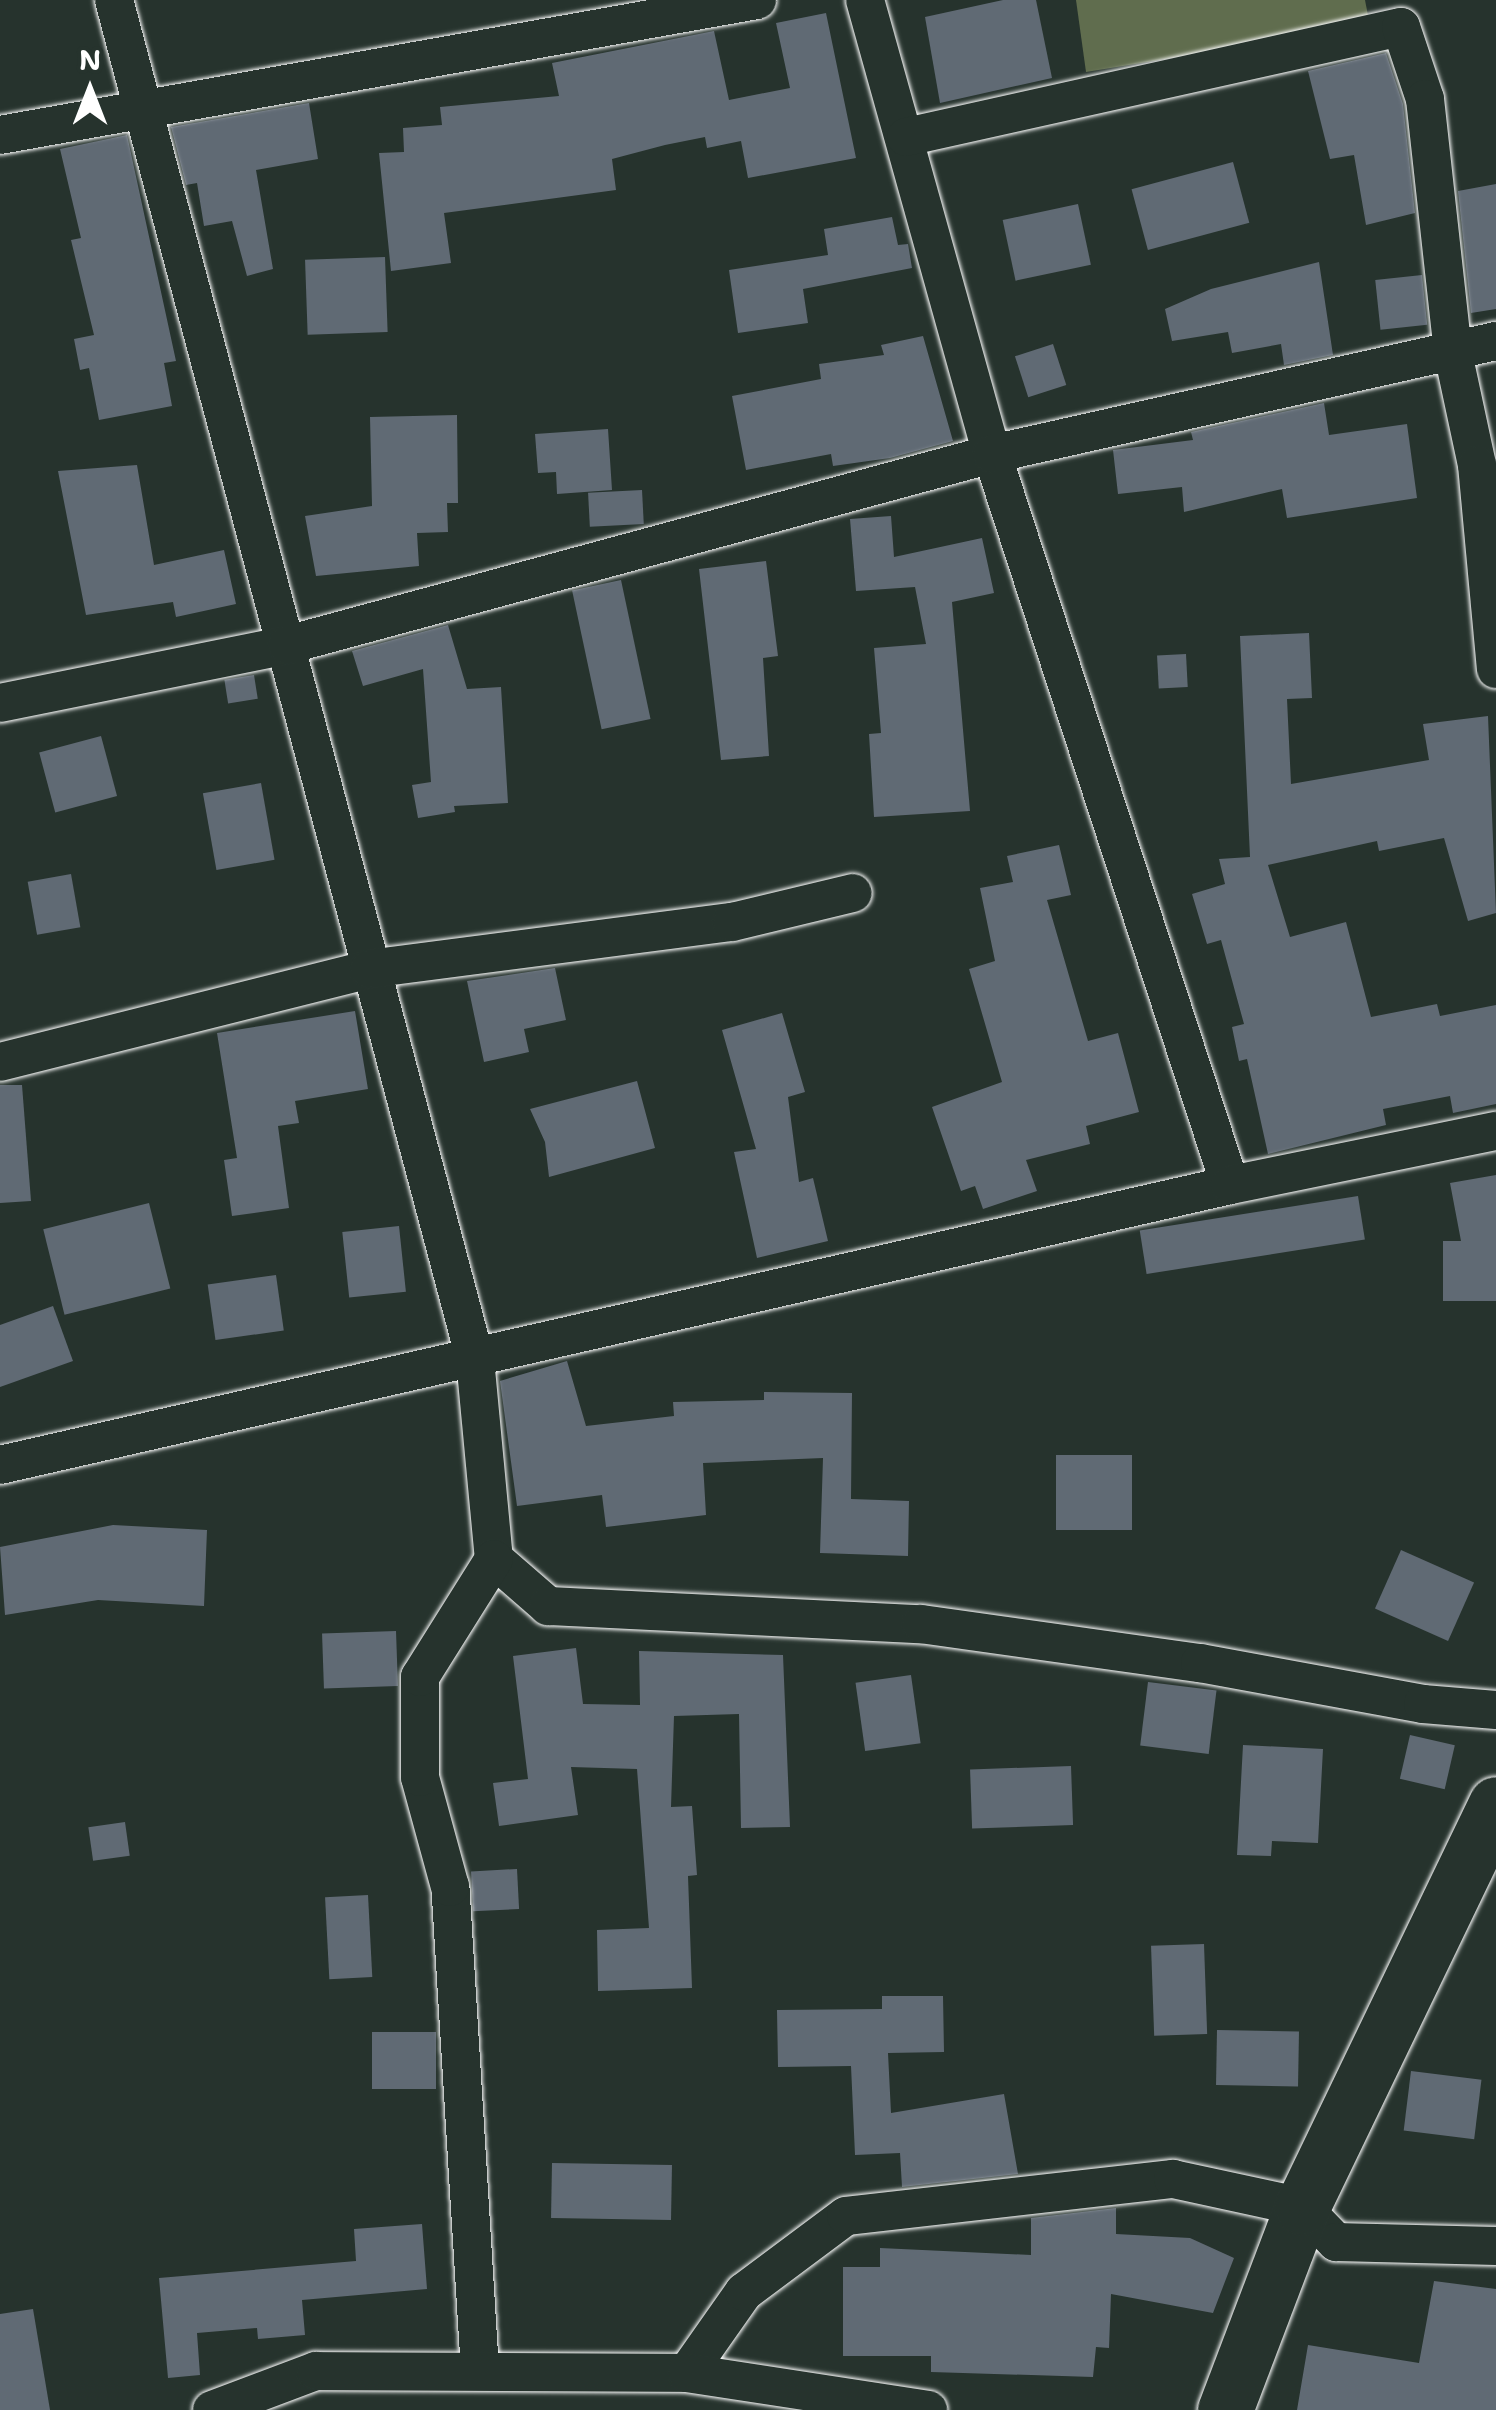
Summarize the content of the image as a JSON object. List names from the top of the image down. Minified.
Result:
{"north":"top"}
